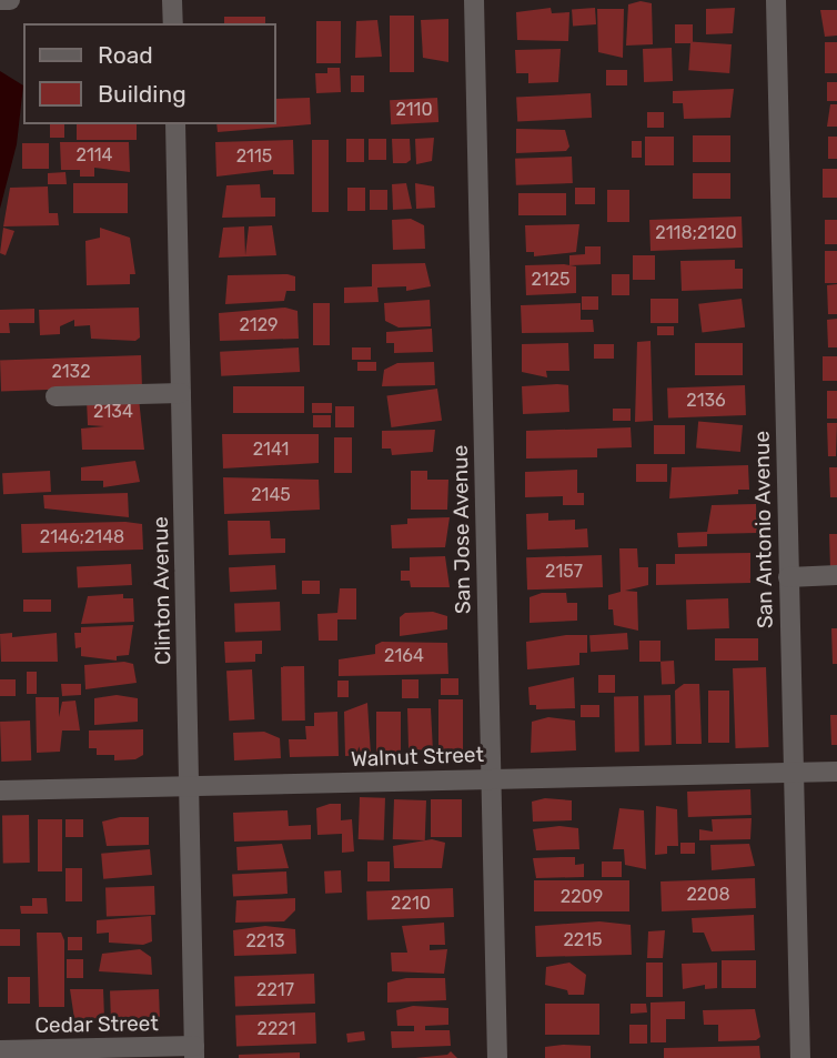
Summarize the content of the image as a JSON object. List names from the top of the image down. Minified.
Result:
{"streets":{"street":["San Jose Avenue","San Antonio Avenue","Clinton Avenue","Walnut Street","Cedar Street"]},"crossings":[["San Jose Avenue","Walnut Street"],["San Antonio Avenue","Walnut Street"],["Clinton Avenue","Walnut Street"],["Clinton Avenue","Cedar Street"]],"house_numbers":["2110","2114","2115","2118;2120","2125","2129","2132","2136","2134","2141","2145","2146;2148","2157","2164","2208","2209","2210","2215","2213","2217","2221"],"legend":["Road","Building"]}
